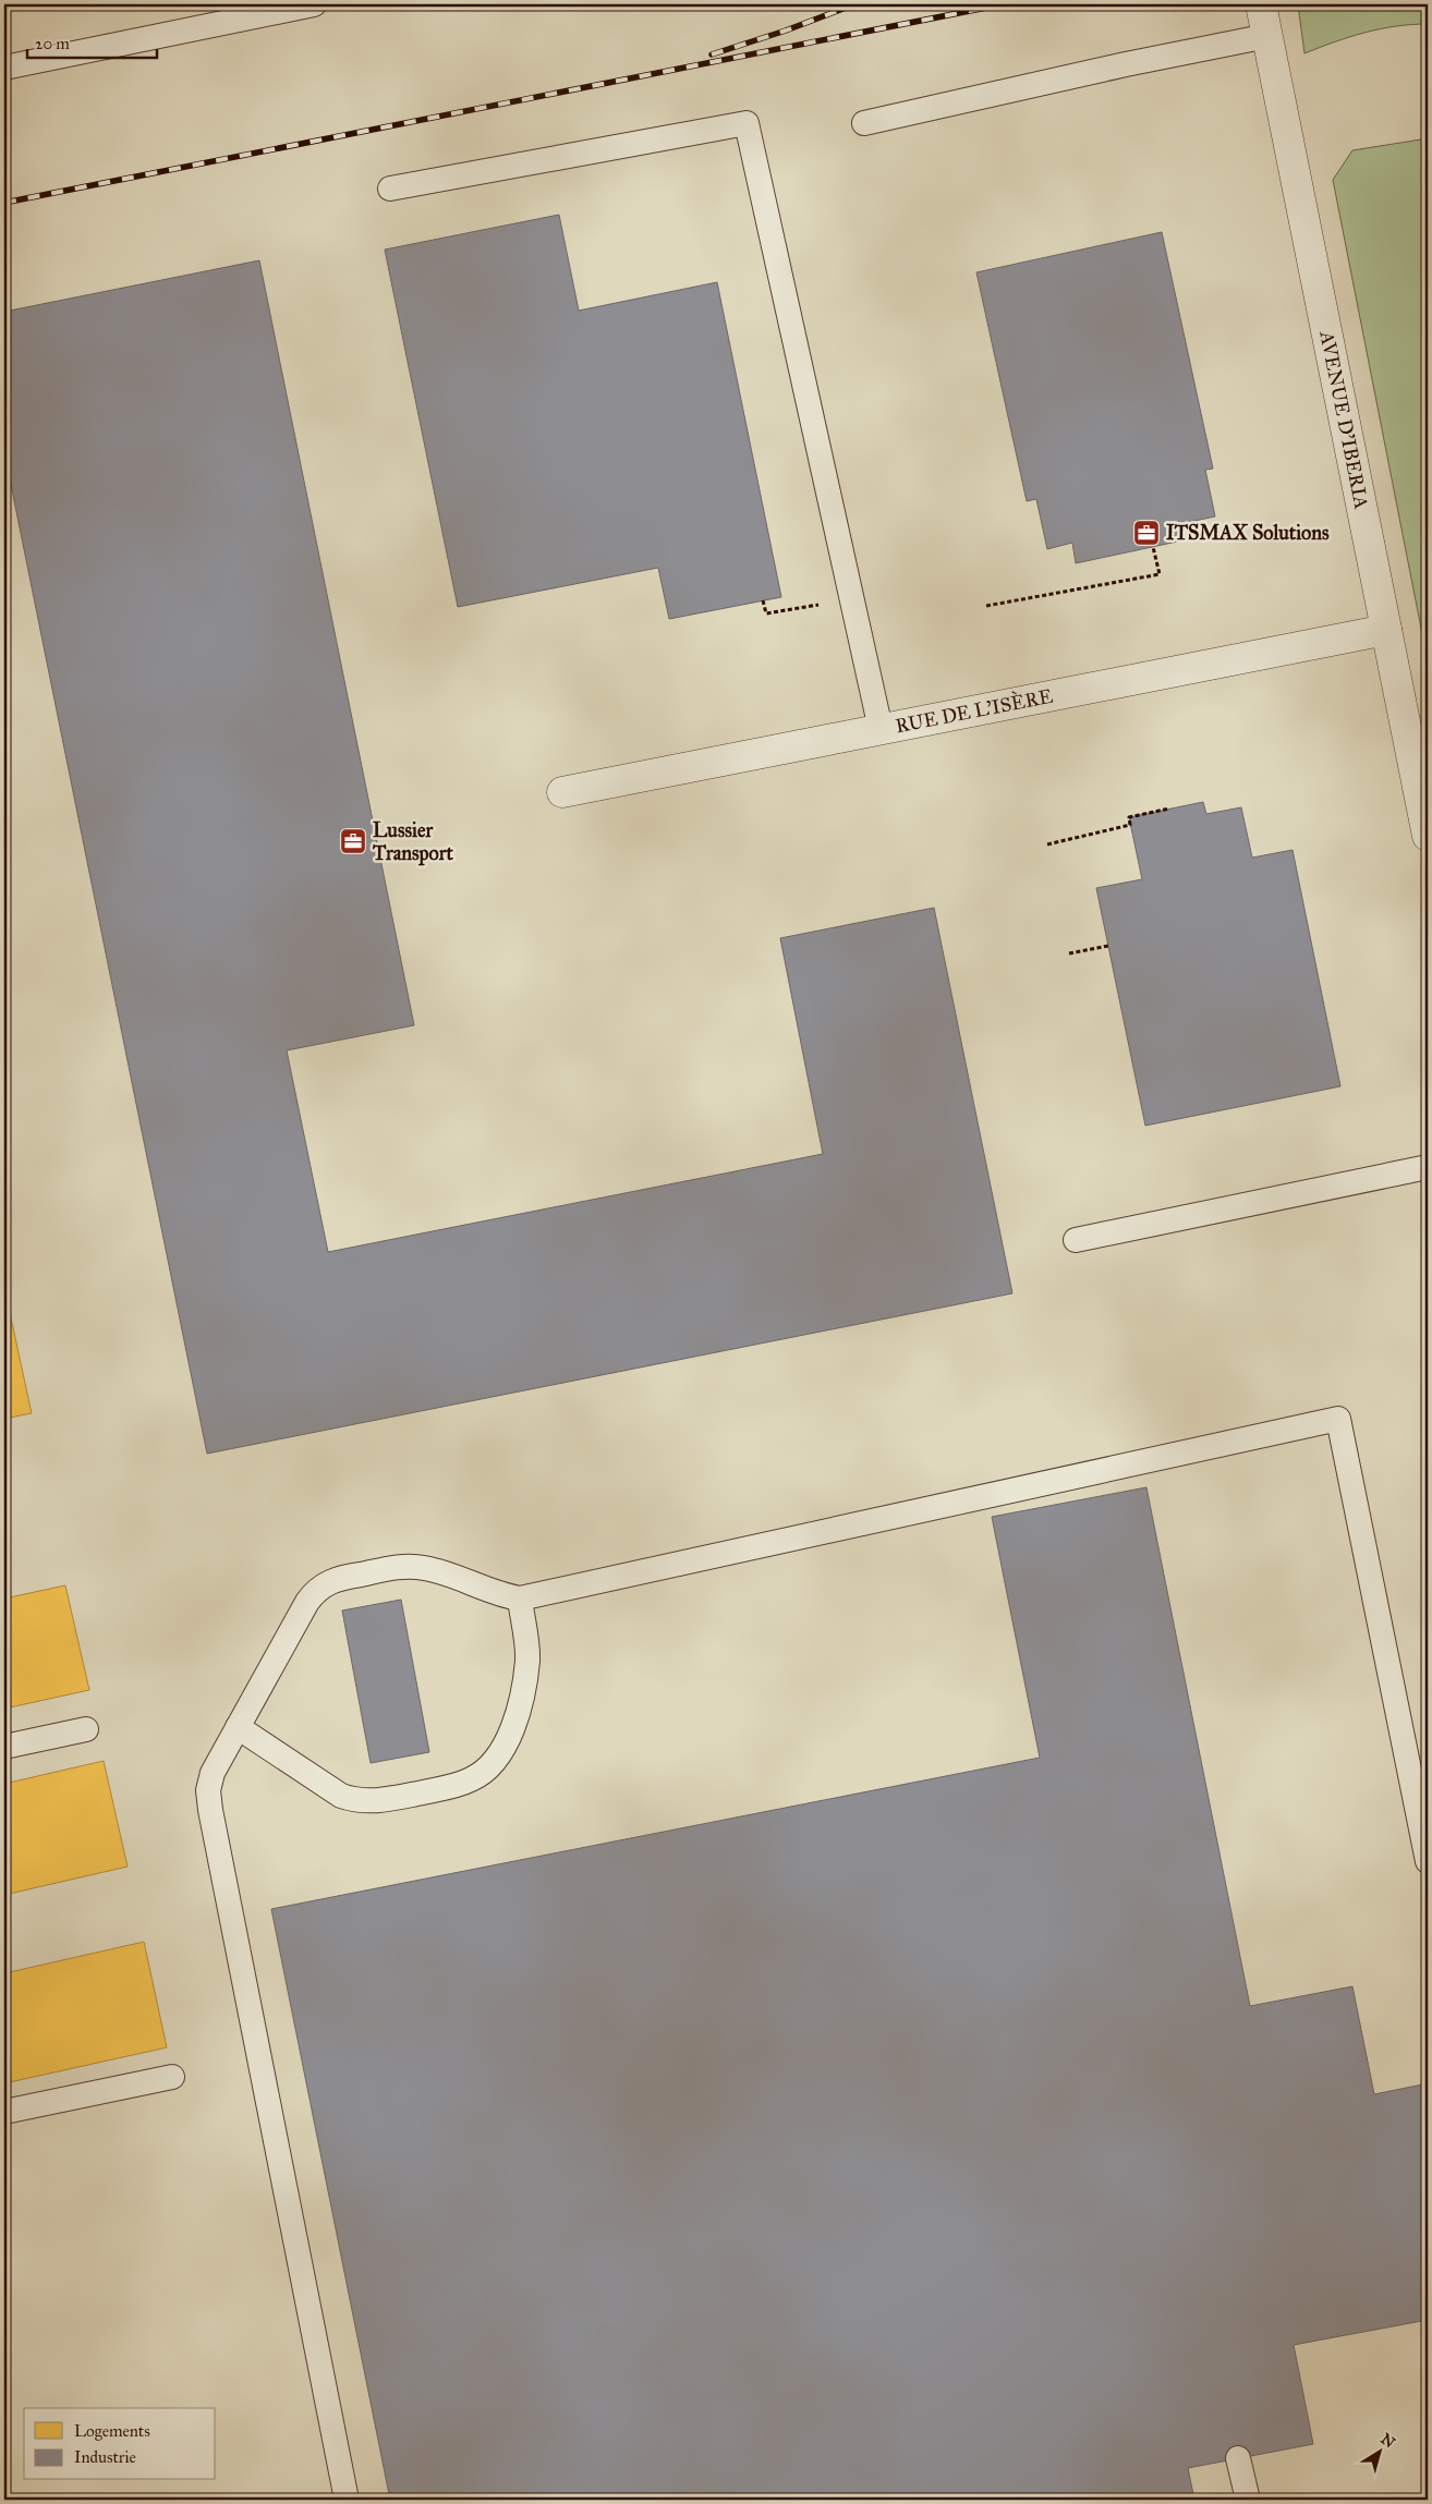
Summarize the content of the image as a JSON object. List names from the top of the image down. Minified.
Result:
{"streets":{"street":["AVENUE D'IBERIA","RUE DE L'ISÈRE"]},"crossings":[["AVENUE D'IBERIA","RUE DE L'ISÈRE"]],"places":{"office":["ITSMAX Solutions","Lussier Transport"]},"legend":["Logements","Industrie"],"scale_bar":"20 m","north":"top right"}
